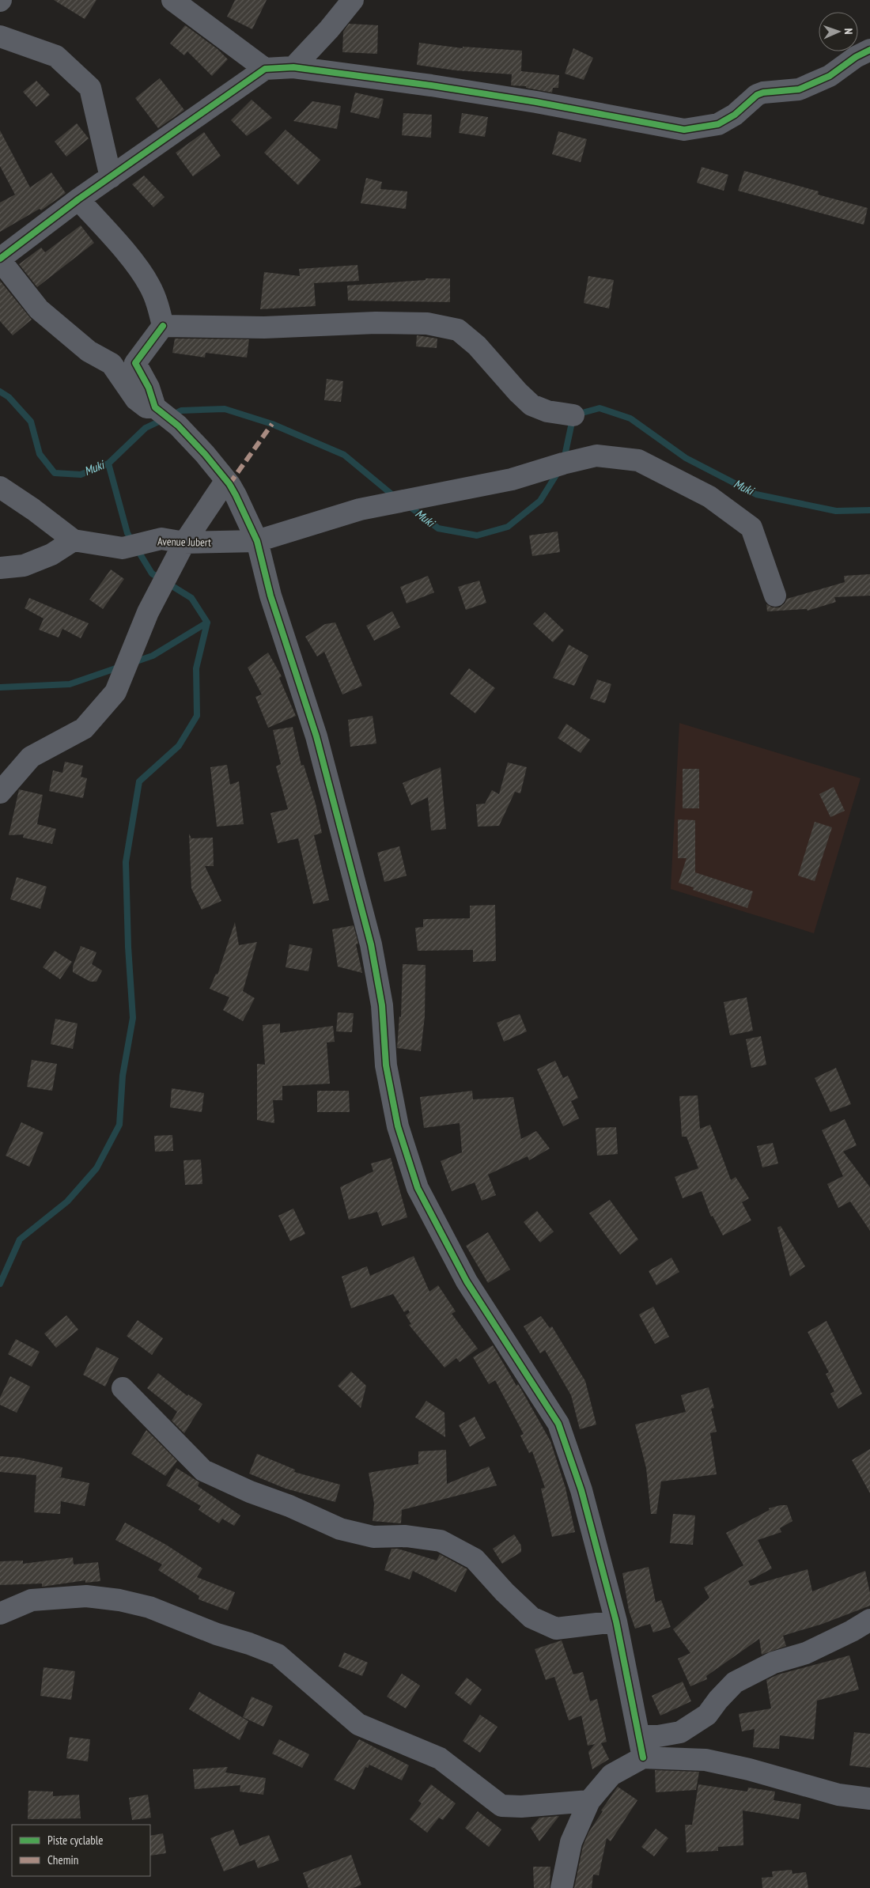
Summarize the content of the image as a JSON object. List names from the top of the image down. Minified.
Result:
{"streets":{"street":["Avenue Jubert"]},"water":["Muki"],"legend":["Piste cyclable","Chemin"],"north":"right"}
